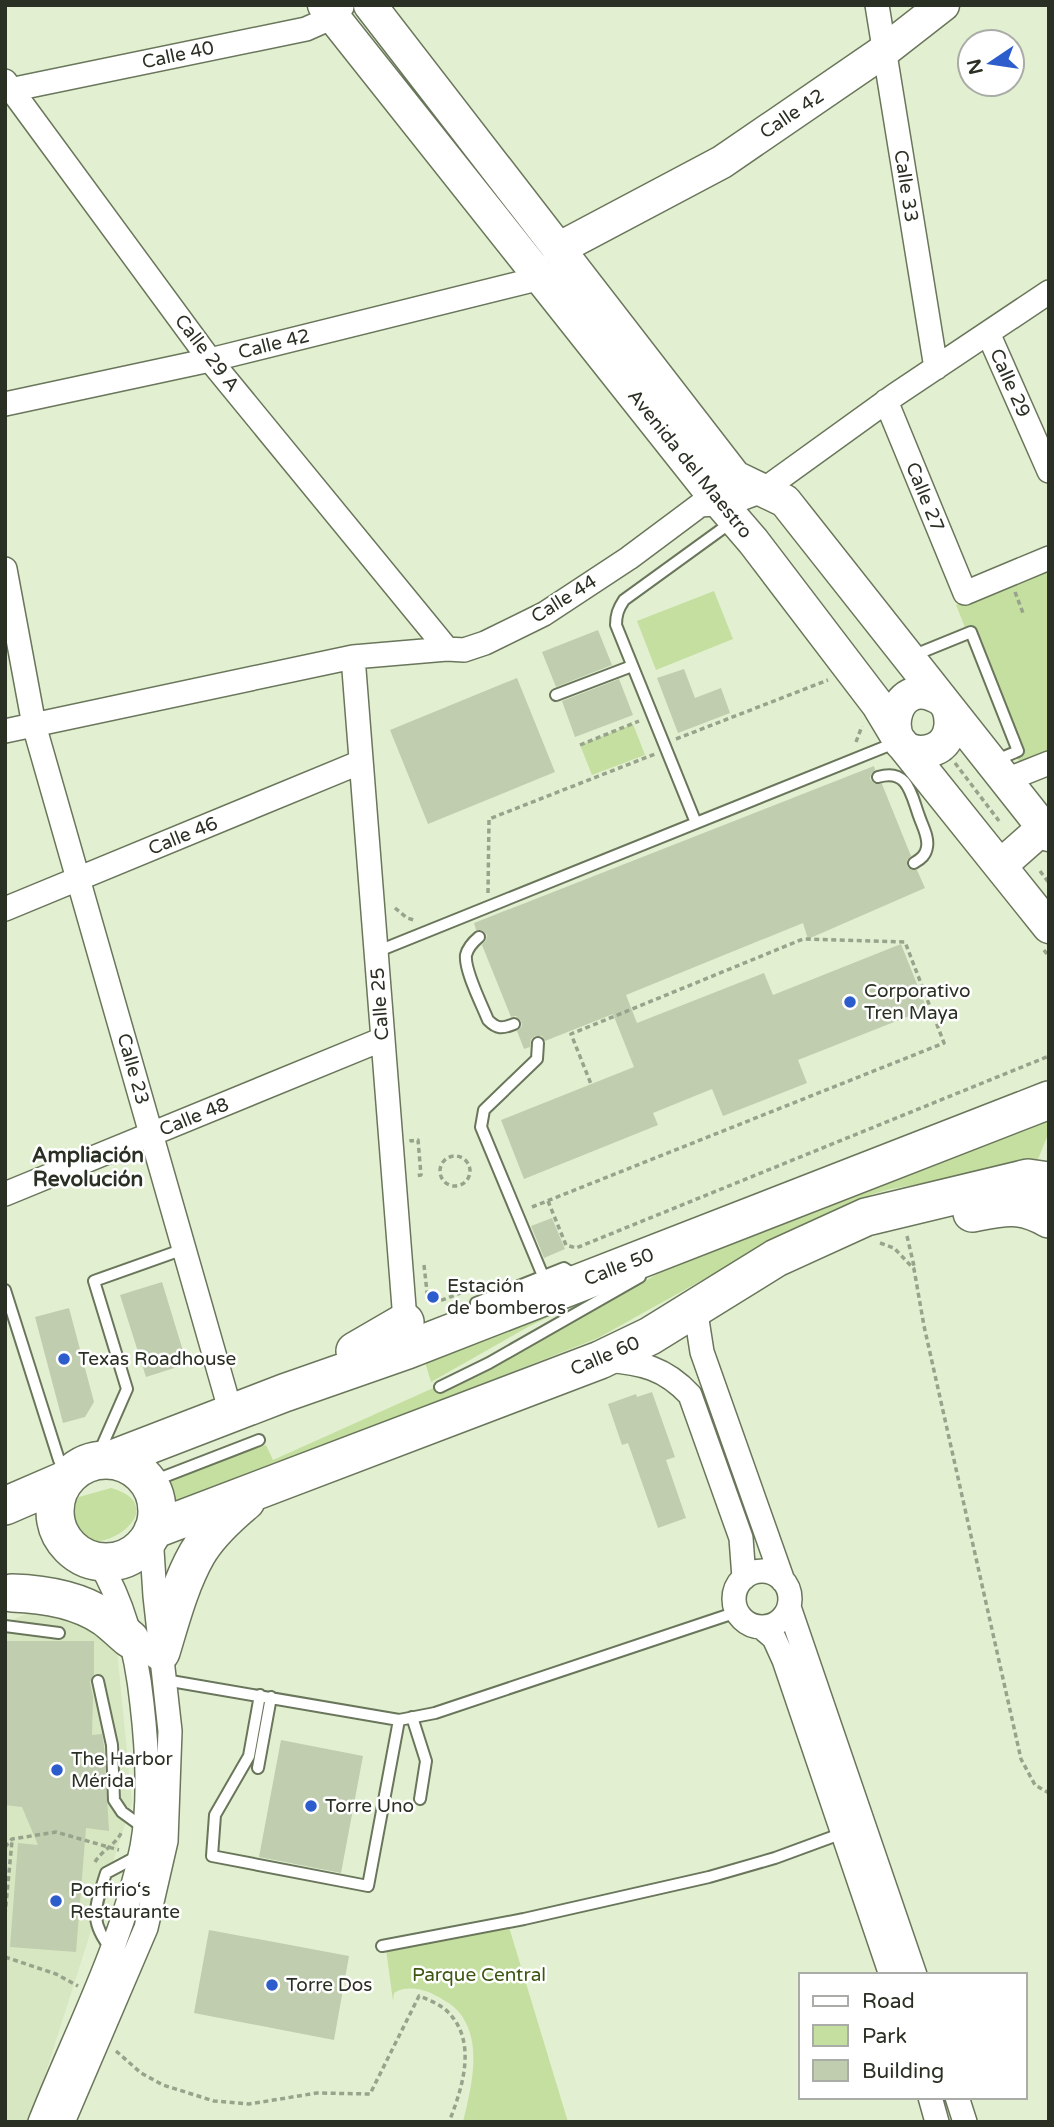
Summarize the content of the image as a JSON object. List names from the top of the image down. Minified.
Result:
{"streets":{"main road":["Calle 50","Calle 60"],"street":["Calle 40","Calle 42","Calle 33","Calle 29 A","Calle 29","Avenida del Maestro","Calle 27","Calle 44","Calle 46","Calle 25","Calle 23","Calle 48"]},"crossings":[["Calle 40","Calle 29 A"],["Calle 40","Avenida del Maestro"],["Calle 42","Calle 33"],["Calle 42","Calle 29 A"],["Calle 42","Avenida del Maestro"],["Calle 33","Calle 44"],["Calle 29 A","Calle 44"],["Calle 29","Calle 44"],["Avenida del Maestro","Calle 44"],["Calle 27","Calle 44"],["Calle 44","Calle 25"],["Calle 44","Calle 23"],["Calle 46","Calle 25"],["Calle 46","Calle 23"],["Calle 25","Calle 48"],["Calle 25","Calle 50"],["Calle 23","Calle 48"],["Calle 23","Calle 50"],["Calle 50","Calle 60"]],"districts":["Ampliación Revolución"],"parks":["Parque Central"],"places":["Corporativo Tren Maya","Estación de bomberos","Texas Roadhouse","The Harbor Mérida","Torre Uno","Porfirio‘s Restaurante","Torre Dos"],"legend":["Road","Park","Building"],"north":"left"}
